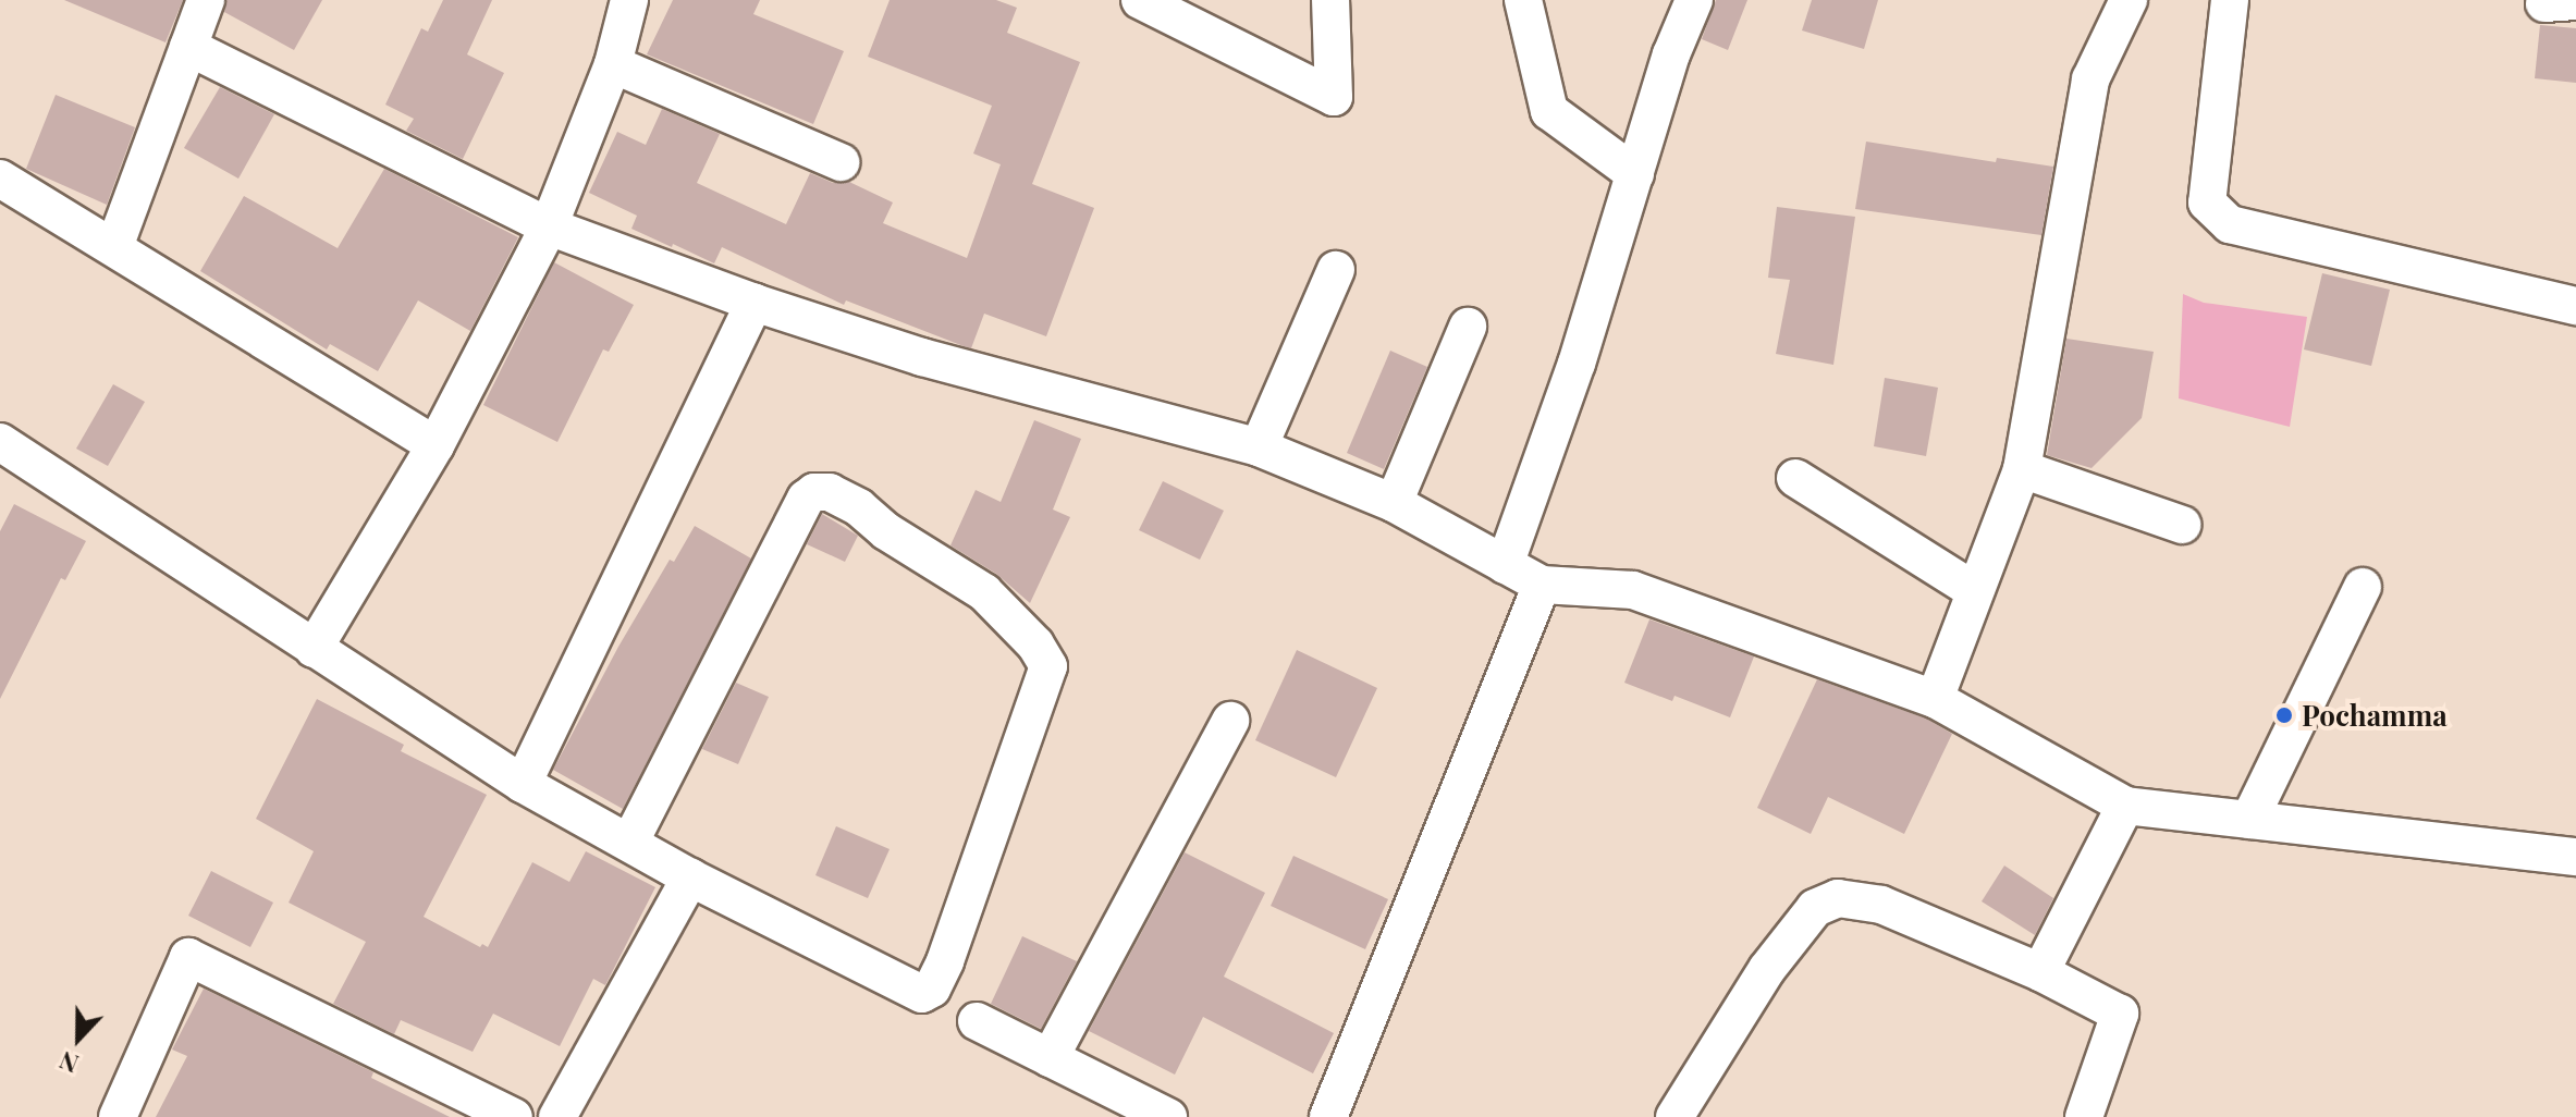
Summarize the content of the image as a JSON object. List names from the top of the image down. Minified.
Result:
{"places":["Pochamma"],"north":"bottom"}
